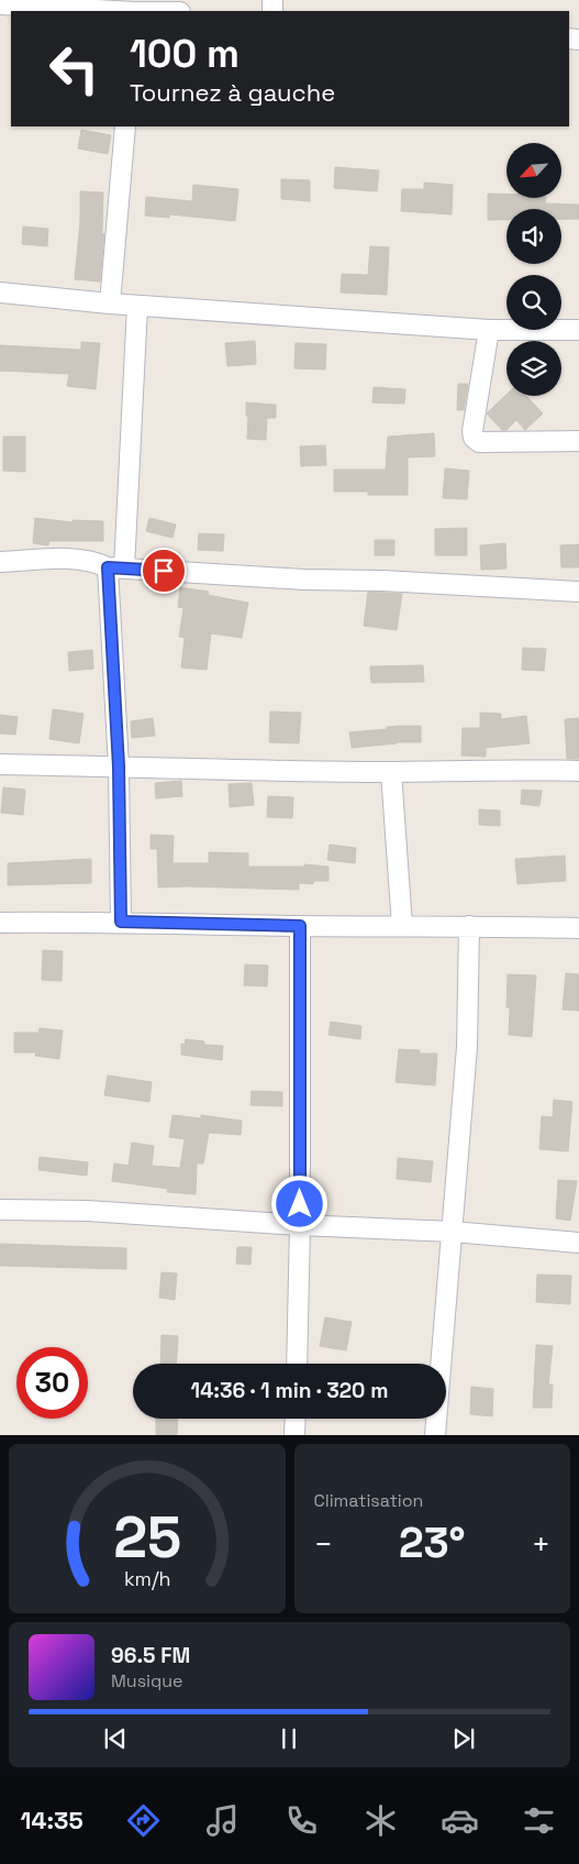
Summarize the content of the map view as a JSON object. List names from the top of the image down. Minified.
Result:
{"north":"bottom left","page":{"turn":["100 m","Tournez à gauche"],"limit":"30","trip":"14:36 · 1 min · 320 m","tile":"Climatisation","heat":["−","23°","+"],"song":["96.5 FM","Musique"],"tabs":"14:35","gauge":["25","km/h"]}}
